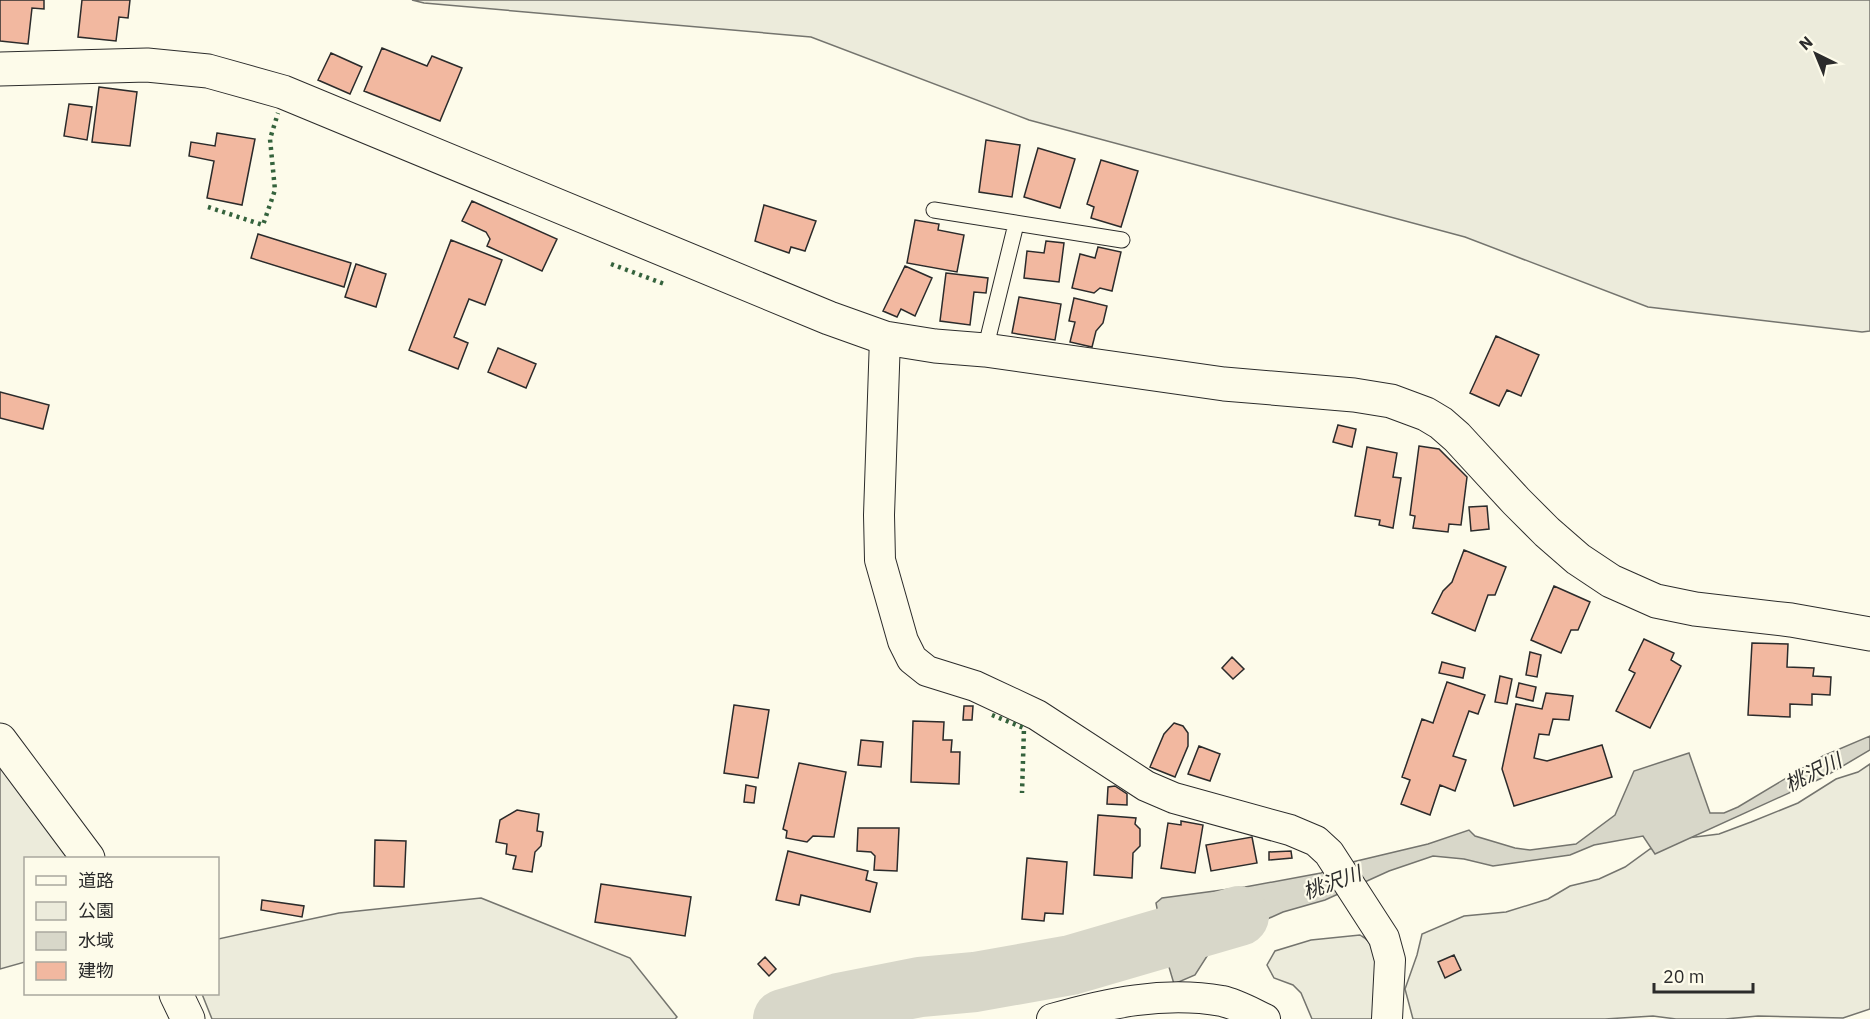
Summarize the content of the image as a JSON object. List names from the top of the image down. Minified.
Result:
{"water":["桃沢川"],"legend":["道路","公園","水域","建物"],"scale_bar":"20 m","north":"top left"}
